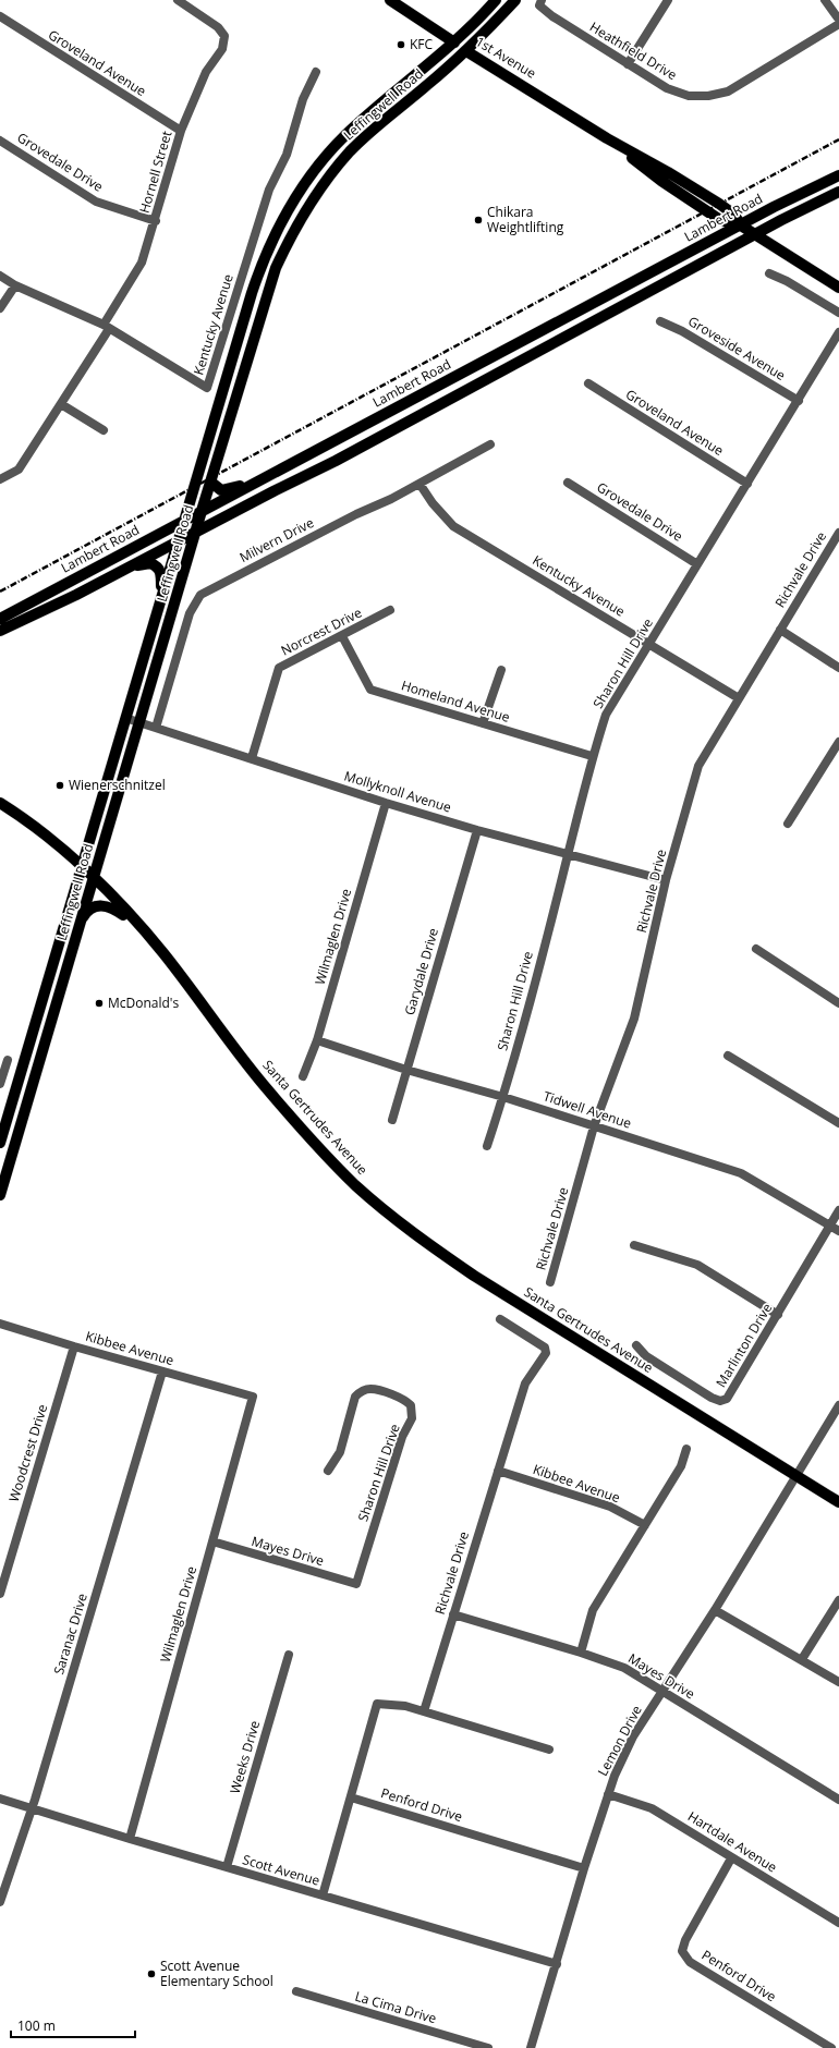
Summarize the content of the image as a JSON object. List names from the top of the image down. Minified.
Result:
{"streets":{"main road":["1st Avenue","Leffingwell Road","Lambert Road","Santa Gertrudes Avenue"],"street":["Heathfield Drive","Groveland Avenue","Grovedale Drive","Hornell Street","Kentucky Avenue","Groveside Avenue","Milvern Drive","Richvale Drive","Norcrest Drive","Sharon Hill Drive","Homeland Avenue","Mollyknoll Avenue","Wilmaglen Drive","Garydale Drive","Tidwell Avenue","Marlinton Drive","Kibbee Avenue","Woodcrest Drive","Mayes Drive","Saranac Drive","Lemon Drive","Weeks Drive","Penford Drive","Hartdale Avenue","Scott Avenue","La Cima Drive"]},"crossings":[["1st Avenue","Leffingwell Road"],["1st Avenue","Lambert Road"],["Groveland Avenue","Hornell Street"],["Groveland Avenue","Sharon Hill Drive"],["Leffingwell Road","Lambert Road"],["Leffingwell Road","Mollyknoll Avenue"],["Leffingwell Road","Santa Gertrudes Avenue"],["Grovedale Drive","Hornell Street"],["Grovedale Drive","Sharon Hill Drive"],["Hornell Street","Kentucky Avenue"],["Kentucky Avenue","Milvern Drive"],["Kentucky Avenue","Richvale Drive"],["Kentucky Avenue","Sharon Hill Drive"],["Groveside Avenue","Sharon Hill Drive"],["Milvern Drive","Mollyknoll Avenue"],["Richvale Drive","Mollyknoll Avenue"],["Richvale Drive","Tidwell Avenue"],["Richvale Drive","Kibbee Avenue"],["Richvale Drive","Mayes Drive"],["Norcrest Drive","Homeland Avenue"],["Norcrest Drive","Mollyknoll Avenue"],["Sharon Hill Drive","Homeland Avenue"],["Sharon Hill Drive","Mollyknoll Avenue"],["Sharon Hill Drive","Tidwell Avenue"],["Sharon Hill Drive","Mayes Drive"],["Mollyknoll Avenue","Wilmaglen Drive"],["Mollyknoll Avenue","Garydale Drive"],["Wilmaglen Drive","Tidwell Avenue"],["Wilmaglen Drive","Kibbee Avenue"],["Wilmaglen Drive","Mayes Drive"],["Wilmaglen Drive","Scott Avenue"],["Garydale Drive","Tidwell Avenue"],["Tidwell Avenue","Marlinton Drive"],["Santa Gertrudes Avenue","Lemon Drive"],["Kibbee Avenue","Woodcrest Drive"],["Kibbee Avenue","Saranac Drive"],["Mayes Drive","Lemon Drive"],["Saranac Drive","Scott Avenue"],["Lemon Drive","Penford Drive"],["Lemon Drive","Hartdale Avenue"],["Lemon Drive","Scott Avenue"],["Weeks Drive","Scott Avenue"],["Penford Drive","Hartdale Avenue"]],"places":["KFC","Chikara Weightlifting","Wienerschnitzel","McDonald's","Scott Avenue Elementary School"],"scale_bar":"100 m"}
